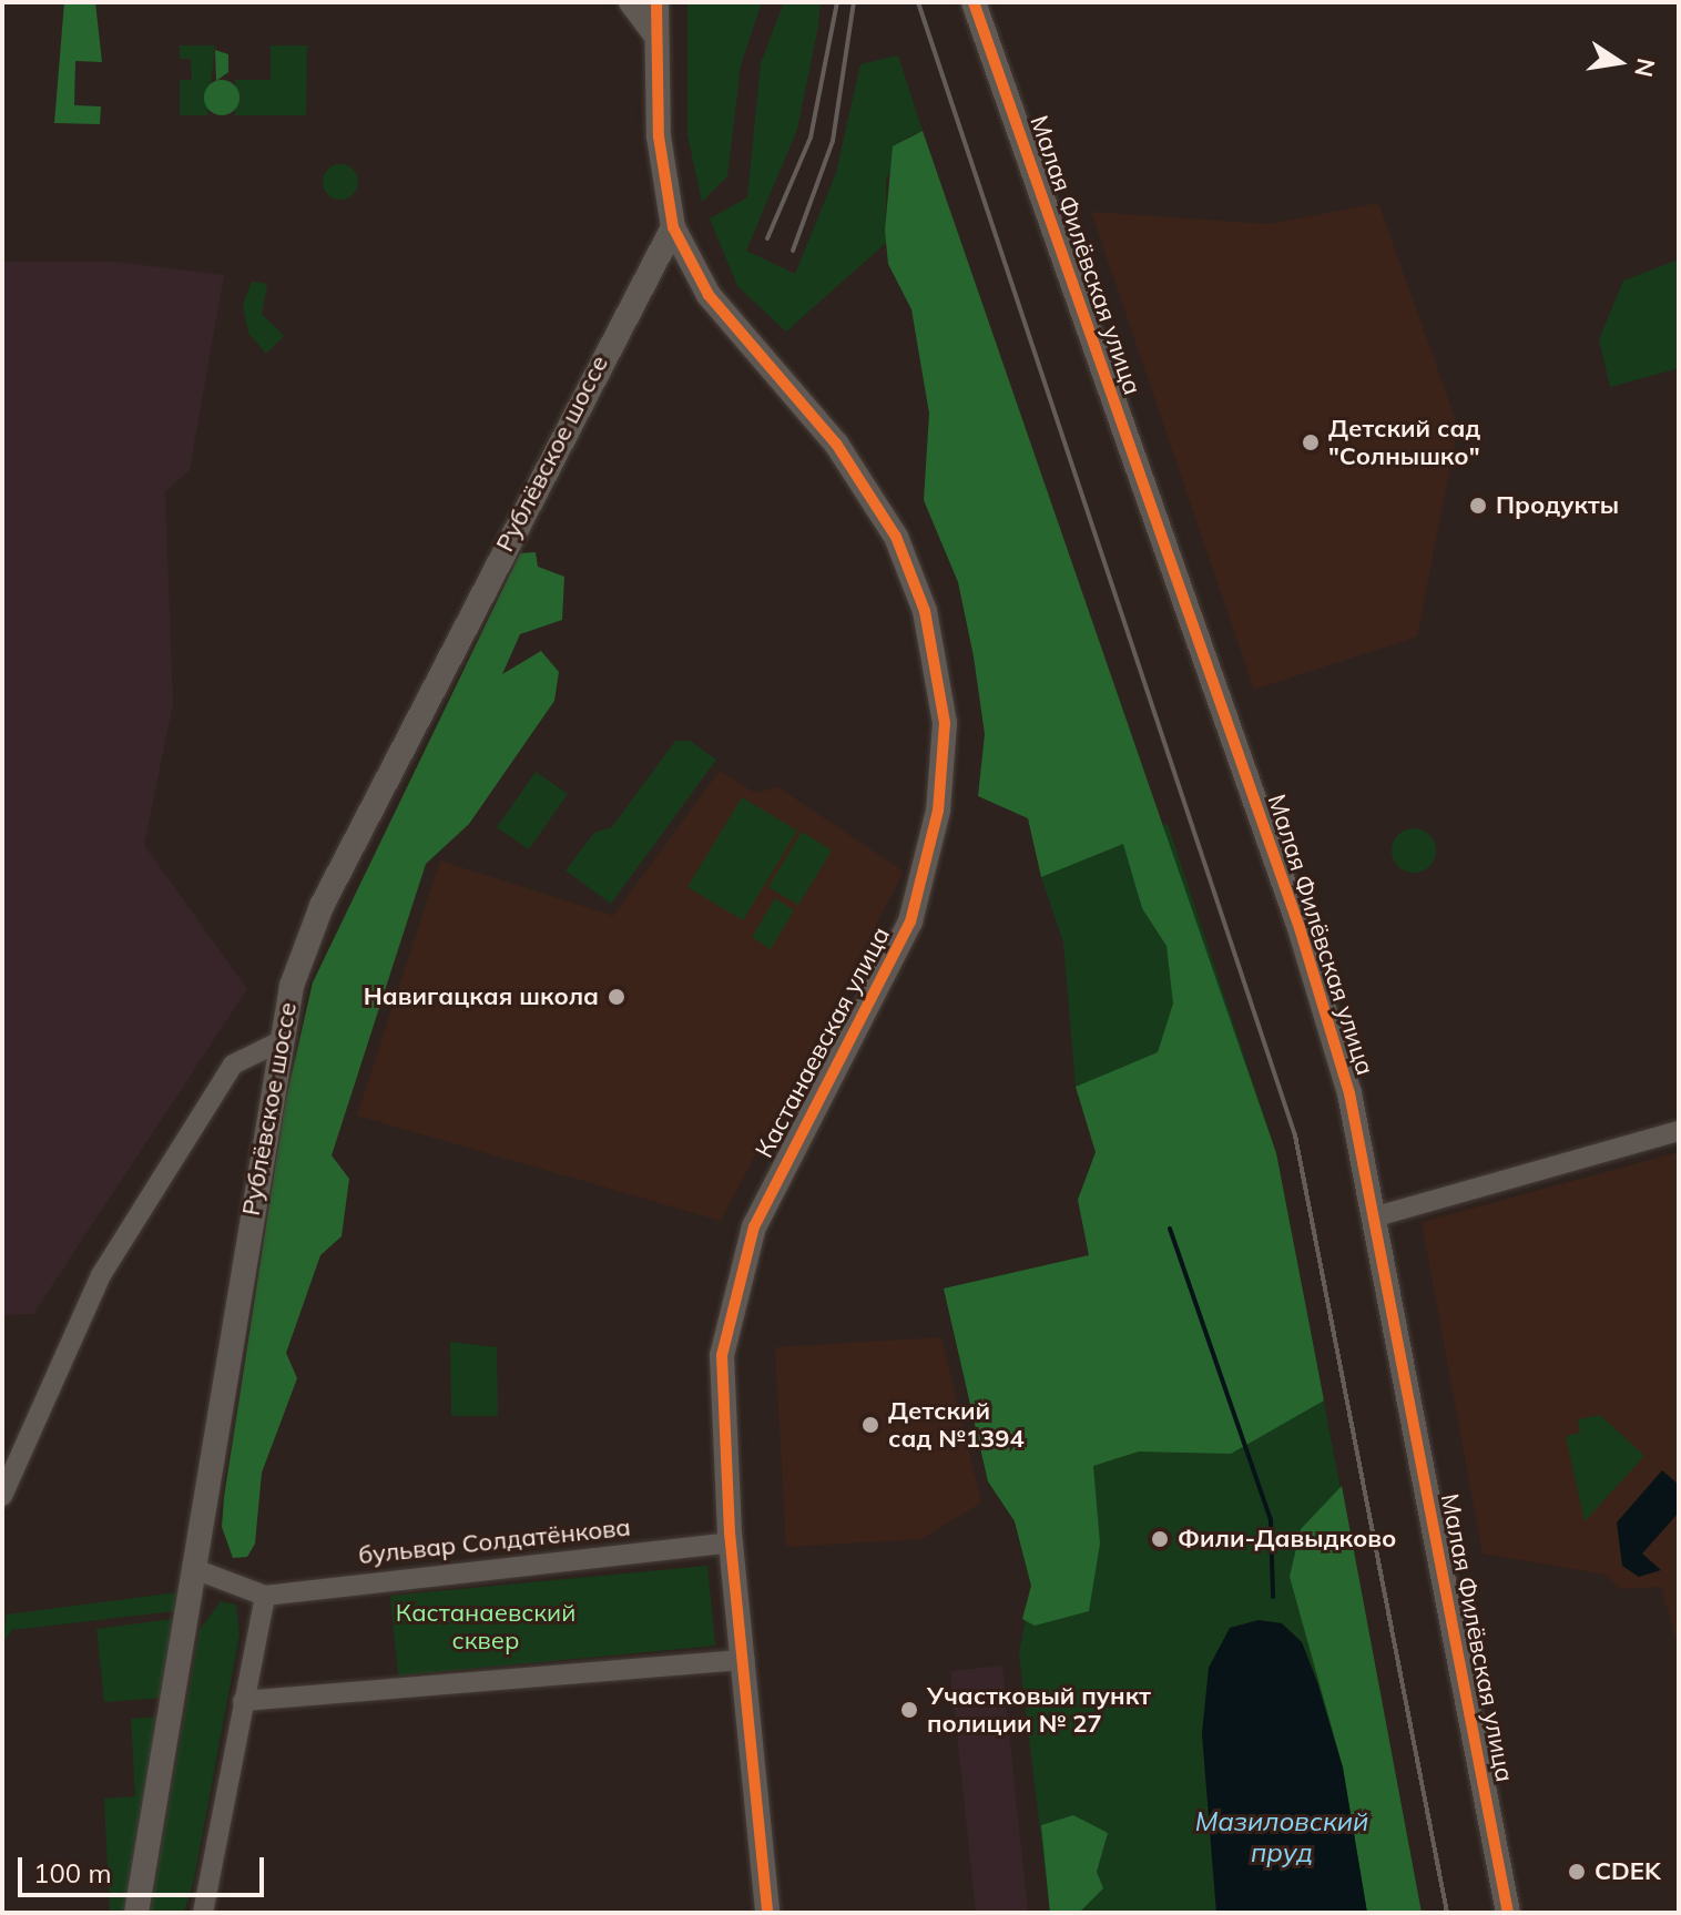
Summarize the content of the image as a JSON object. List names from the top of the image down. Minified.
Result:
{"streets":{"street":["Малая Филёвская улица","Рублёвское шоссе","Кастанаевская улица","бульвар Солдатёнкова"]},"crossings":[["Рублёвское шоссе","Кастанаевская улица"],["Кастанаевская улица","бульвар Солдатёнкова"]],"water":["Мазиловский пруд"],"parks":["Кастанаевский сквер"],"places":["Детский сад \"Солнышко\"","Продукты","Навигацкая школа","Детский сад №1394","Фили-Давыдково","Участковый пункт полиции № 27","CDEK"],"scale_bar":"100 m","north":"right"}
